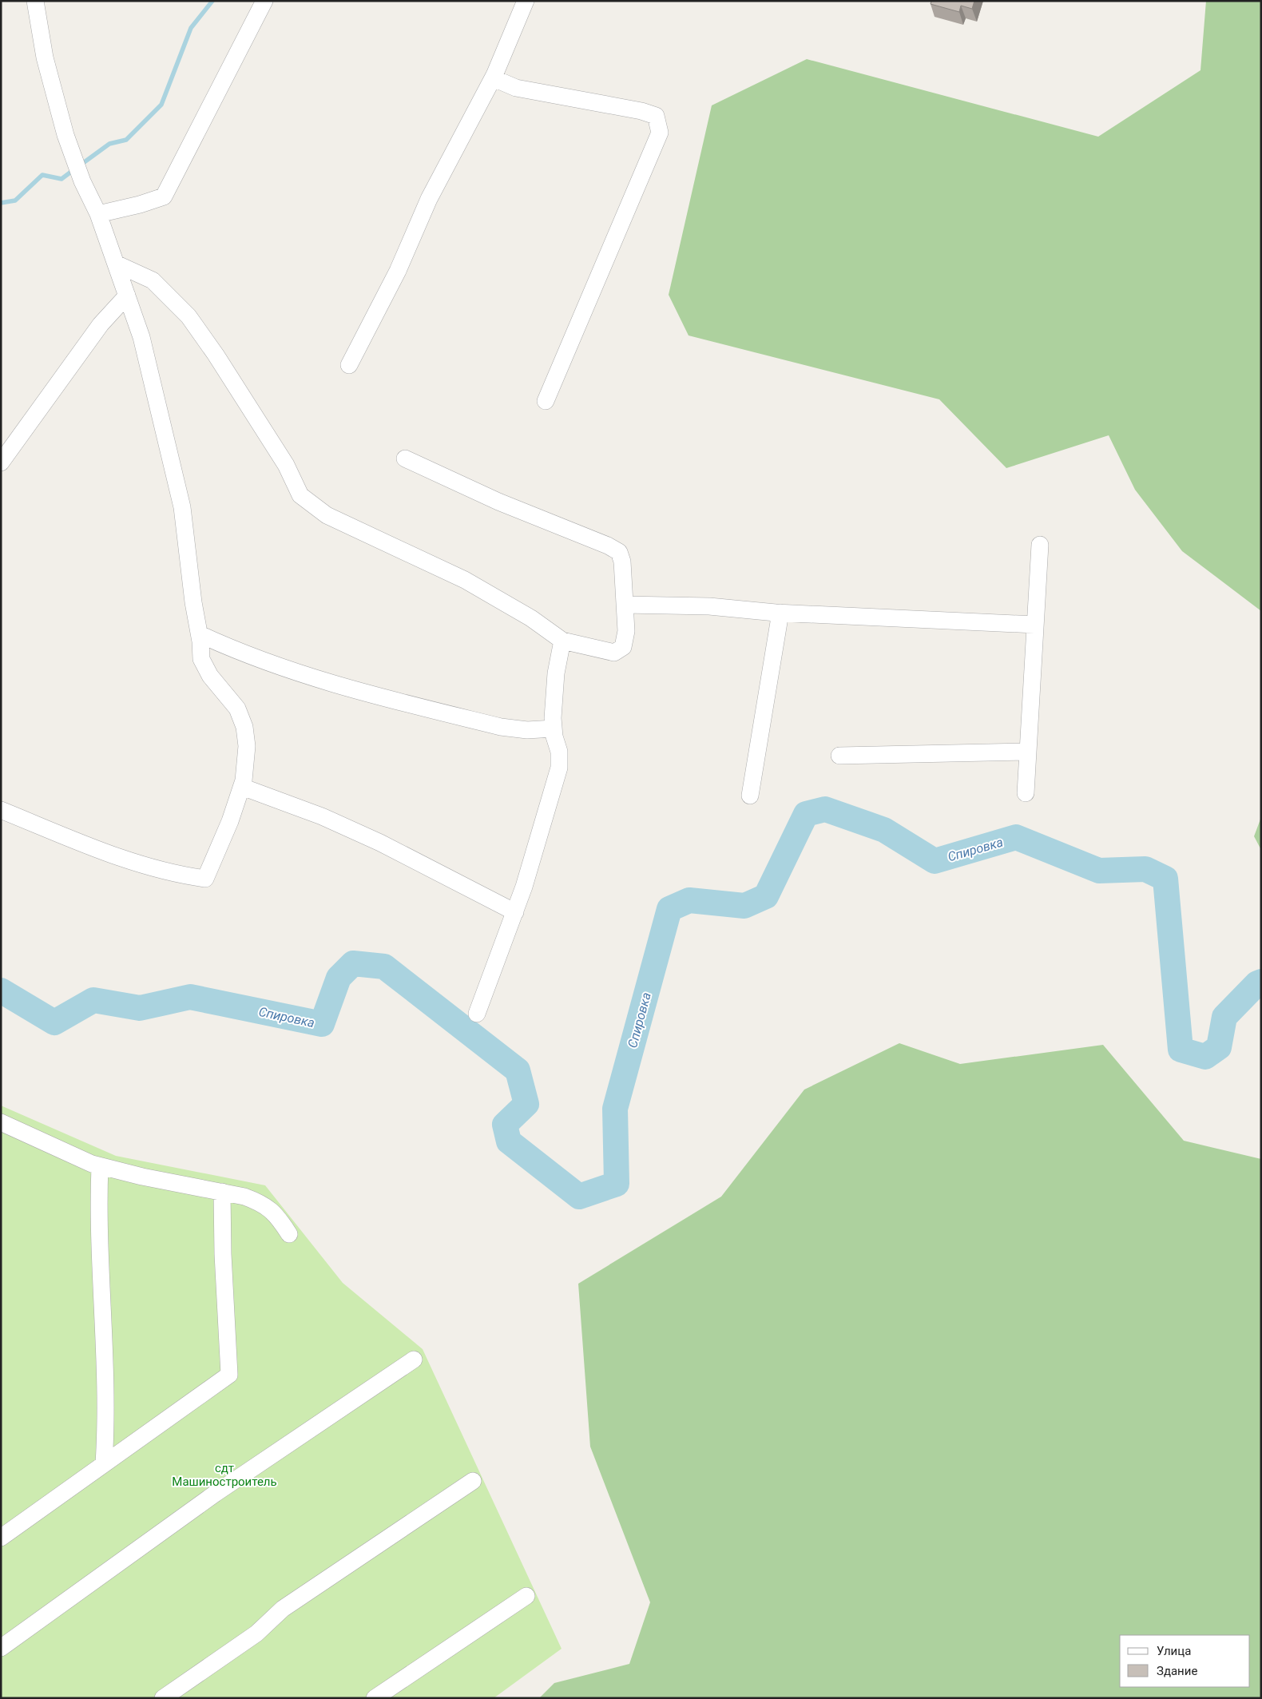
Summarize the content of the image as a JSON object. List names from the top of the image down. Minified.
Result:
{"water":["Спировка"],"parks":["сдт Машиностроитель"],"legend":["Улица","Здание"]}
